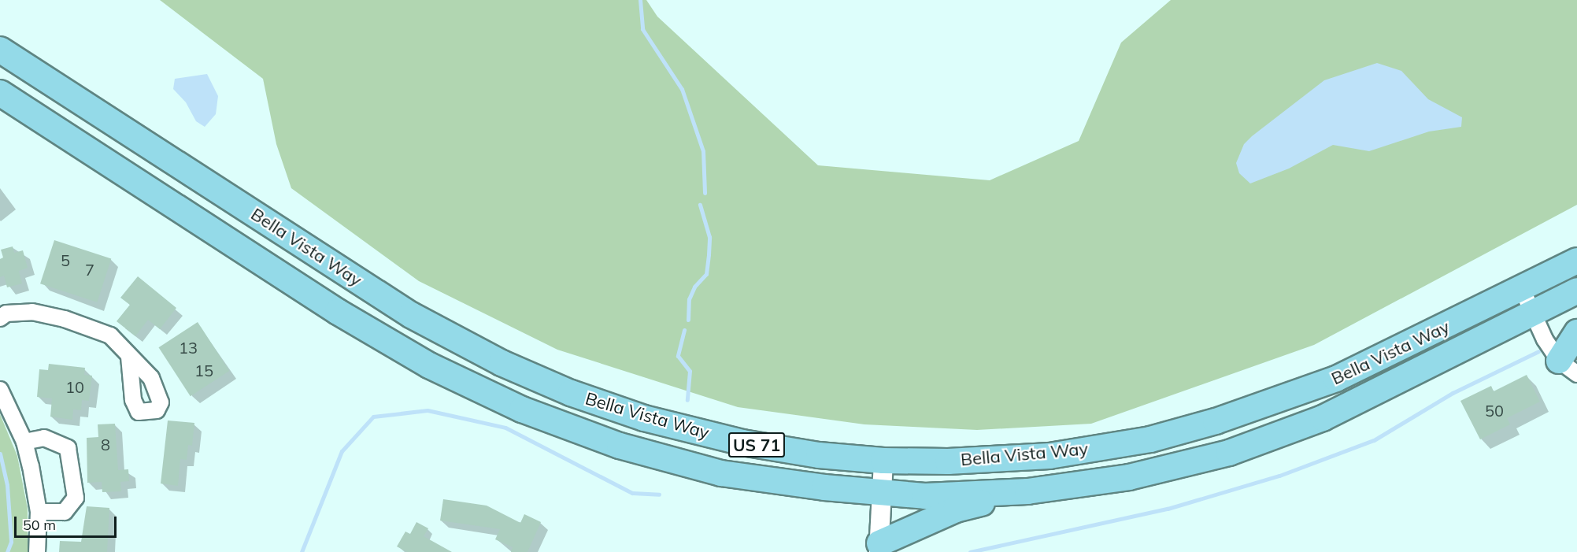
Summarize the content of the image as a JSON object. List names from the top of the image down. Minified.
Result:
{"streets":{"main road":["Bella Vista Way","US 71"]},"house_numbers":["5","7","13","15","10","50","8"],"scale_bar":"50 m"}
